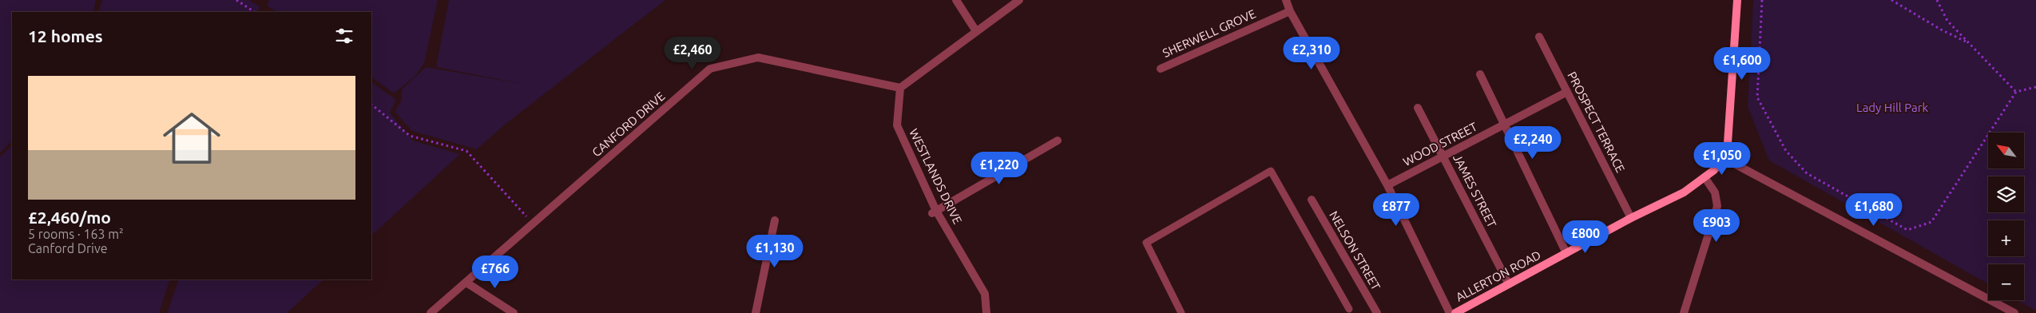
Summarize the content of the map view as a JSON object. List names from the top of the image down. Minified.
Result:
{"streets":{"street":["SHERWELL GROVE","PROSPECT TERRACE","CANFORD DRIVE","WOOD STREET","WESTLANDS DRIVE","JAMES STREET","NELSON STREET","ALLERTON ROAD"]},"crossings":[["PROSPECT TERRACE","WOOD STREET"],["PROSPECT TERRACE","ALLERTON ROAD"],["CANFORD DRIVE","WESTLANDS DRIVE"],["WOOD STREET","JAMES STREET"],["JAMES STREET","ALLERTON ROAD"]],"parks":["Lady Hill Park"],"north":"top left","page":{"heading":"12 homes","price":["£2,460","£2,310","£1,600","£2,240","£1,050","£1,220","£877","£1,680","£903","£800","£1,130","£766"],"list":[{"name":"£2,460/mo","note":"5 rooms · 163 m² · Canford Drive"}],"map_buttons":["+","−"]}}
